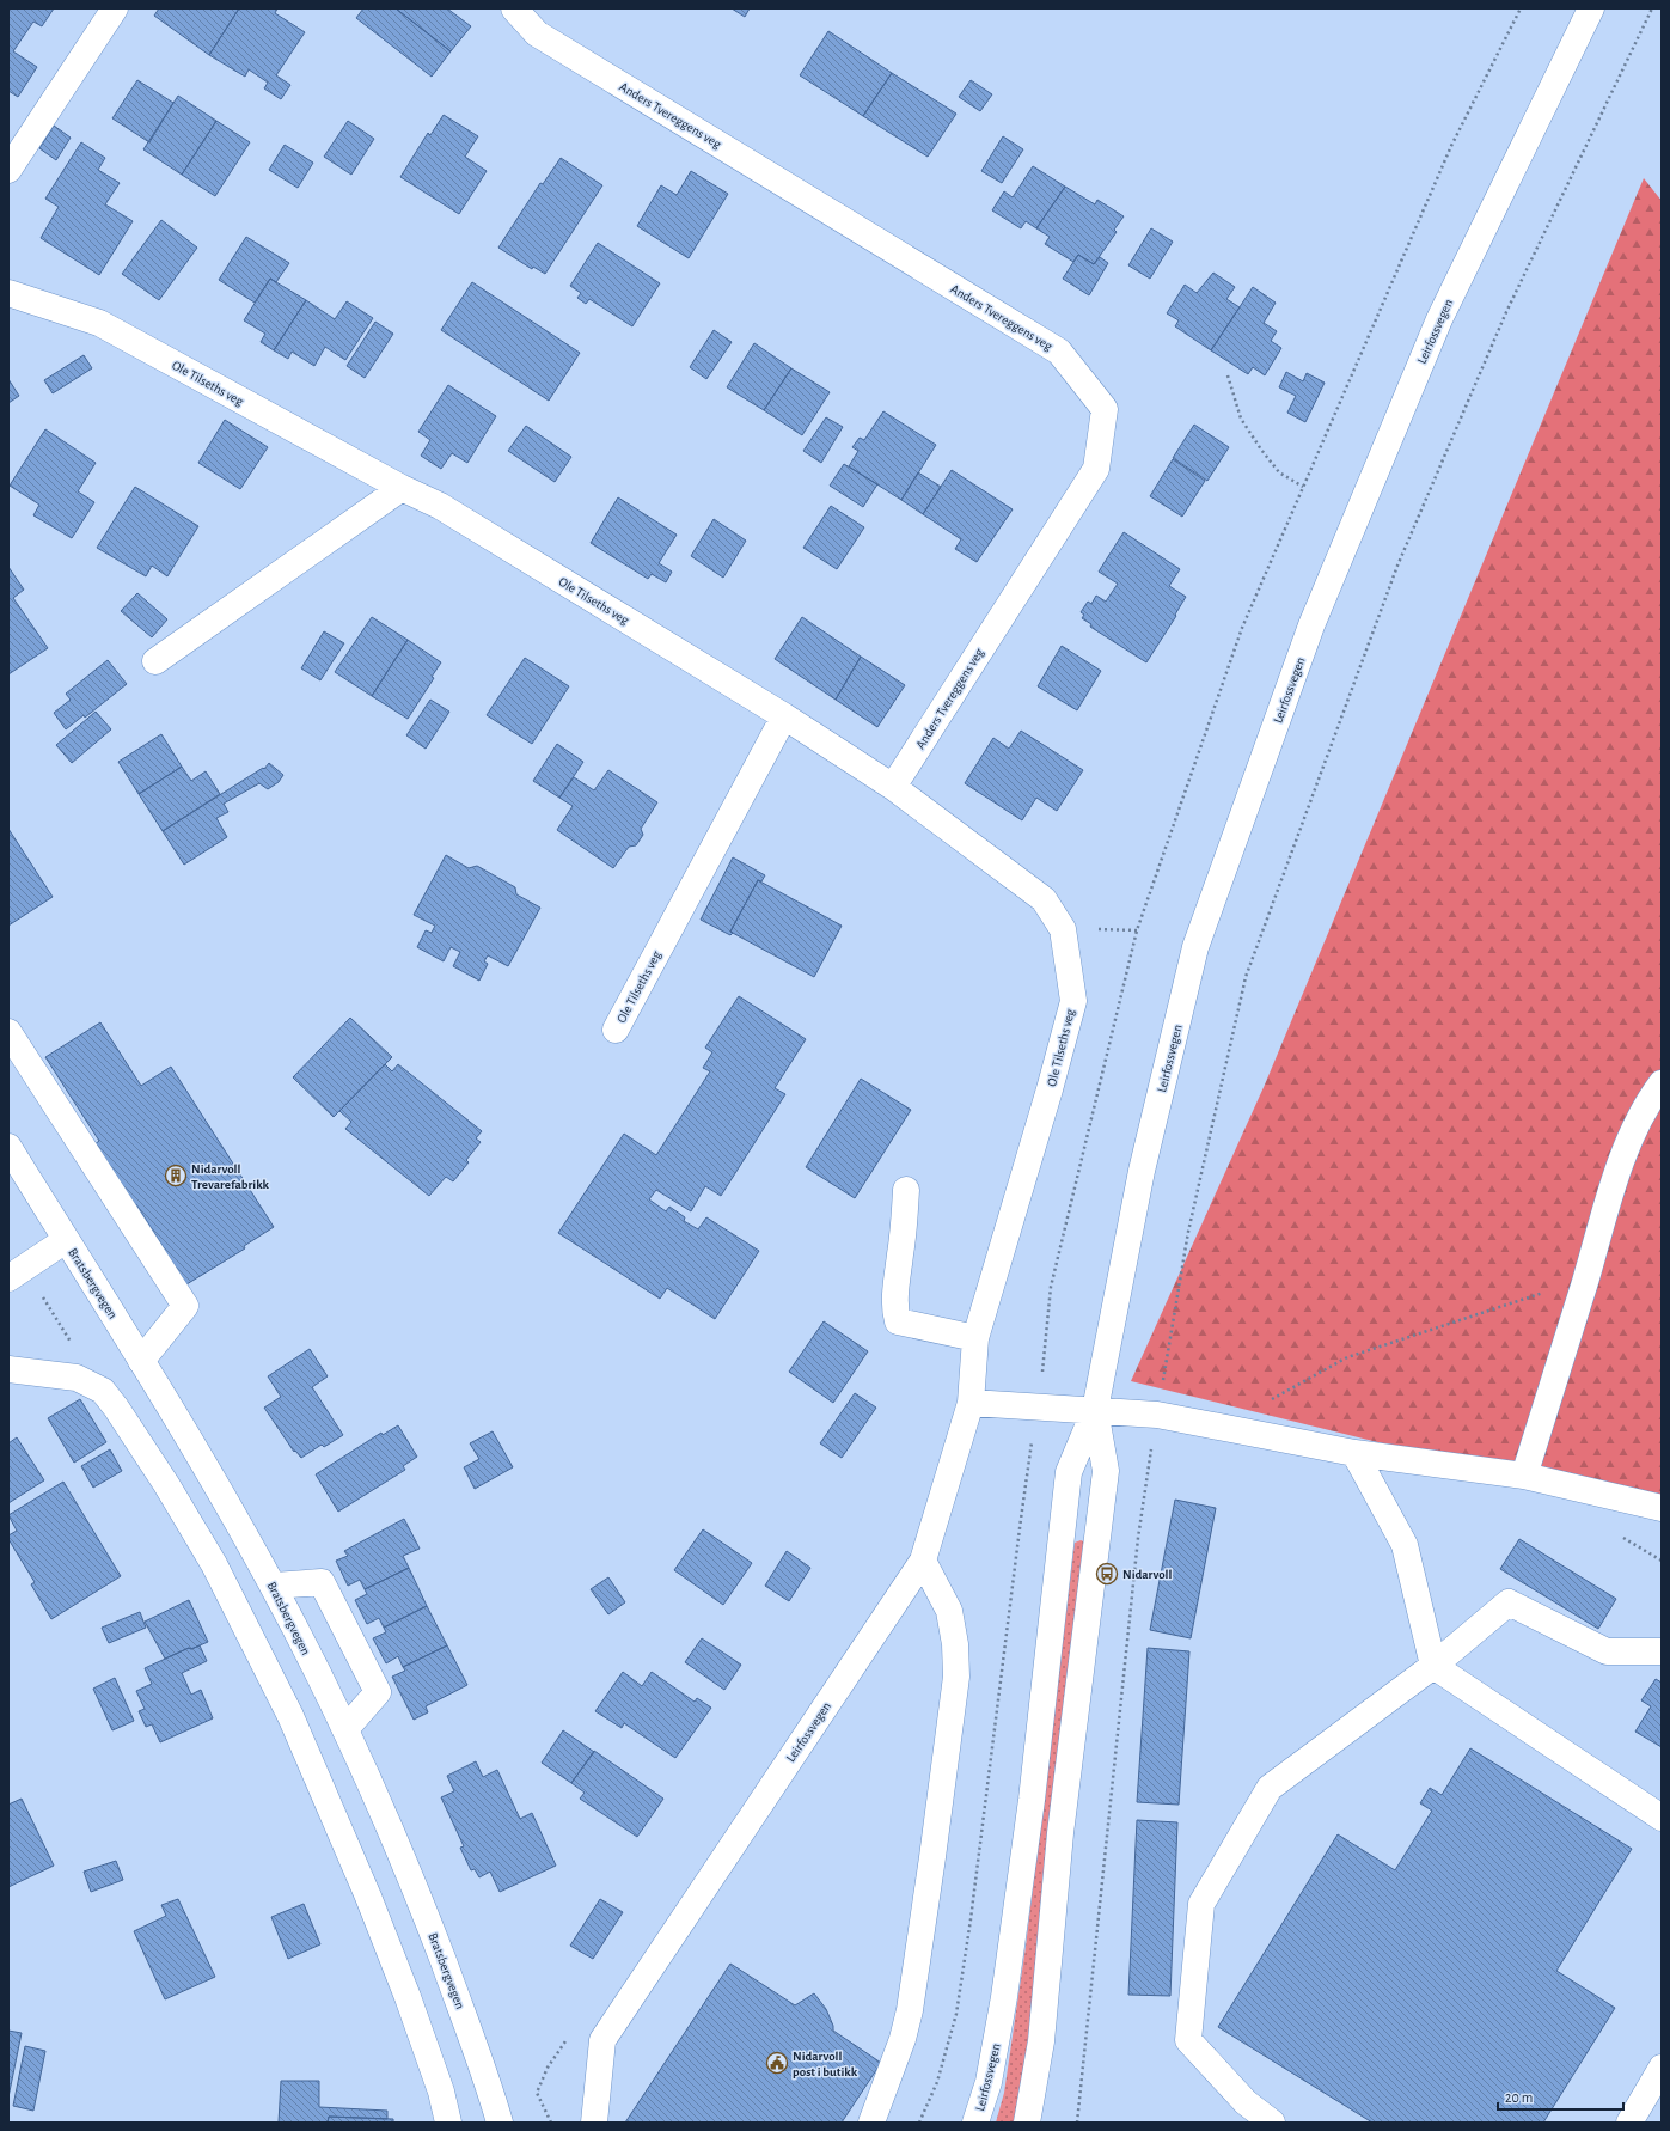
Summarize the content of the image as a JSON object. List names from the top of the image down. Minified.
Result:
{"streets":{"street":["Anders Tvereggens veg","Leirfossvegen","Ole Tilseths veg","Bratsbergvegen"]},"crossings":[["Anders Tvereggens veg","Ole Tilseths veg"],["Leirfossvegen","Ole Tilseths veg"]],"places":{"building":["Nidarvoll Trevarefabrikk"],"bus stop":["Nidarvoll"],"public building":["Nidarvoll post i butikk"]},"scale_bar":"20 m"}
